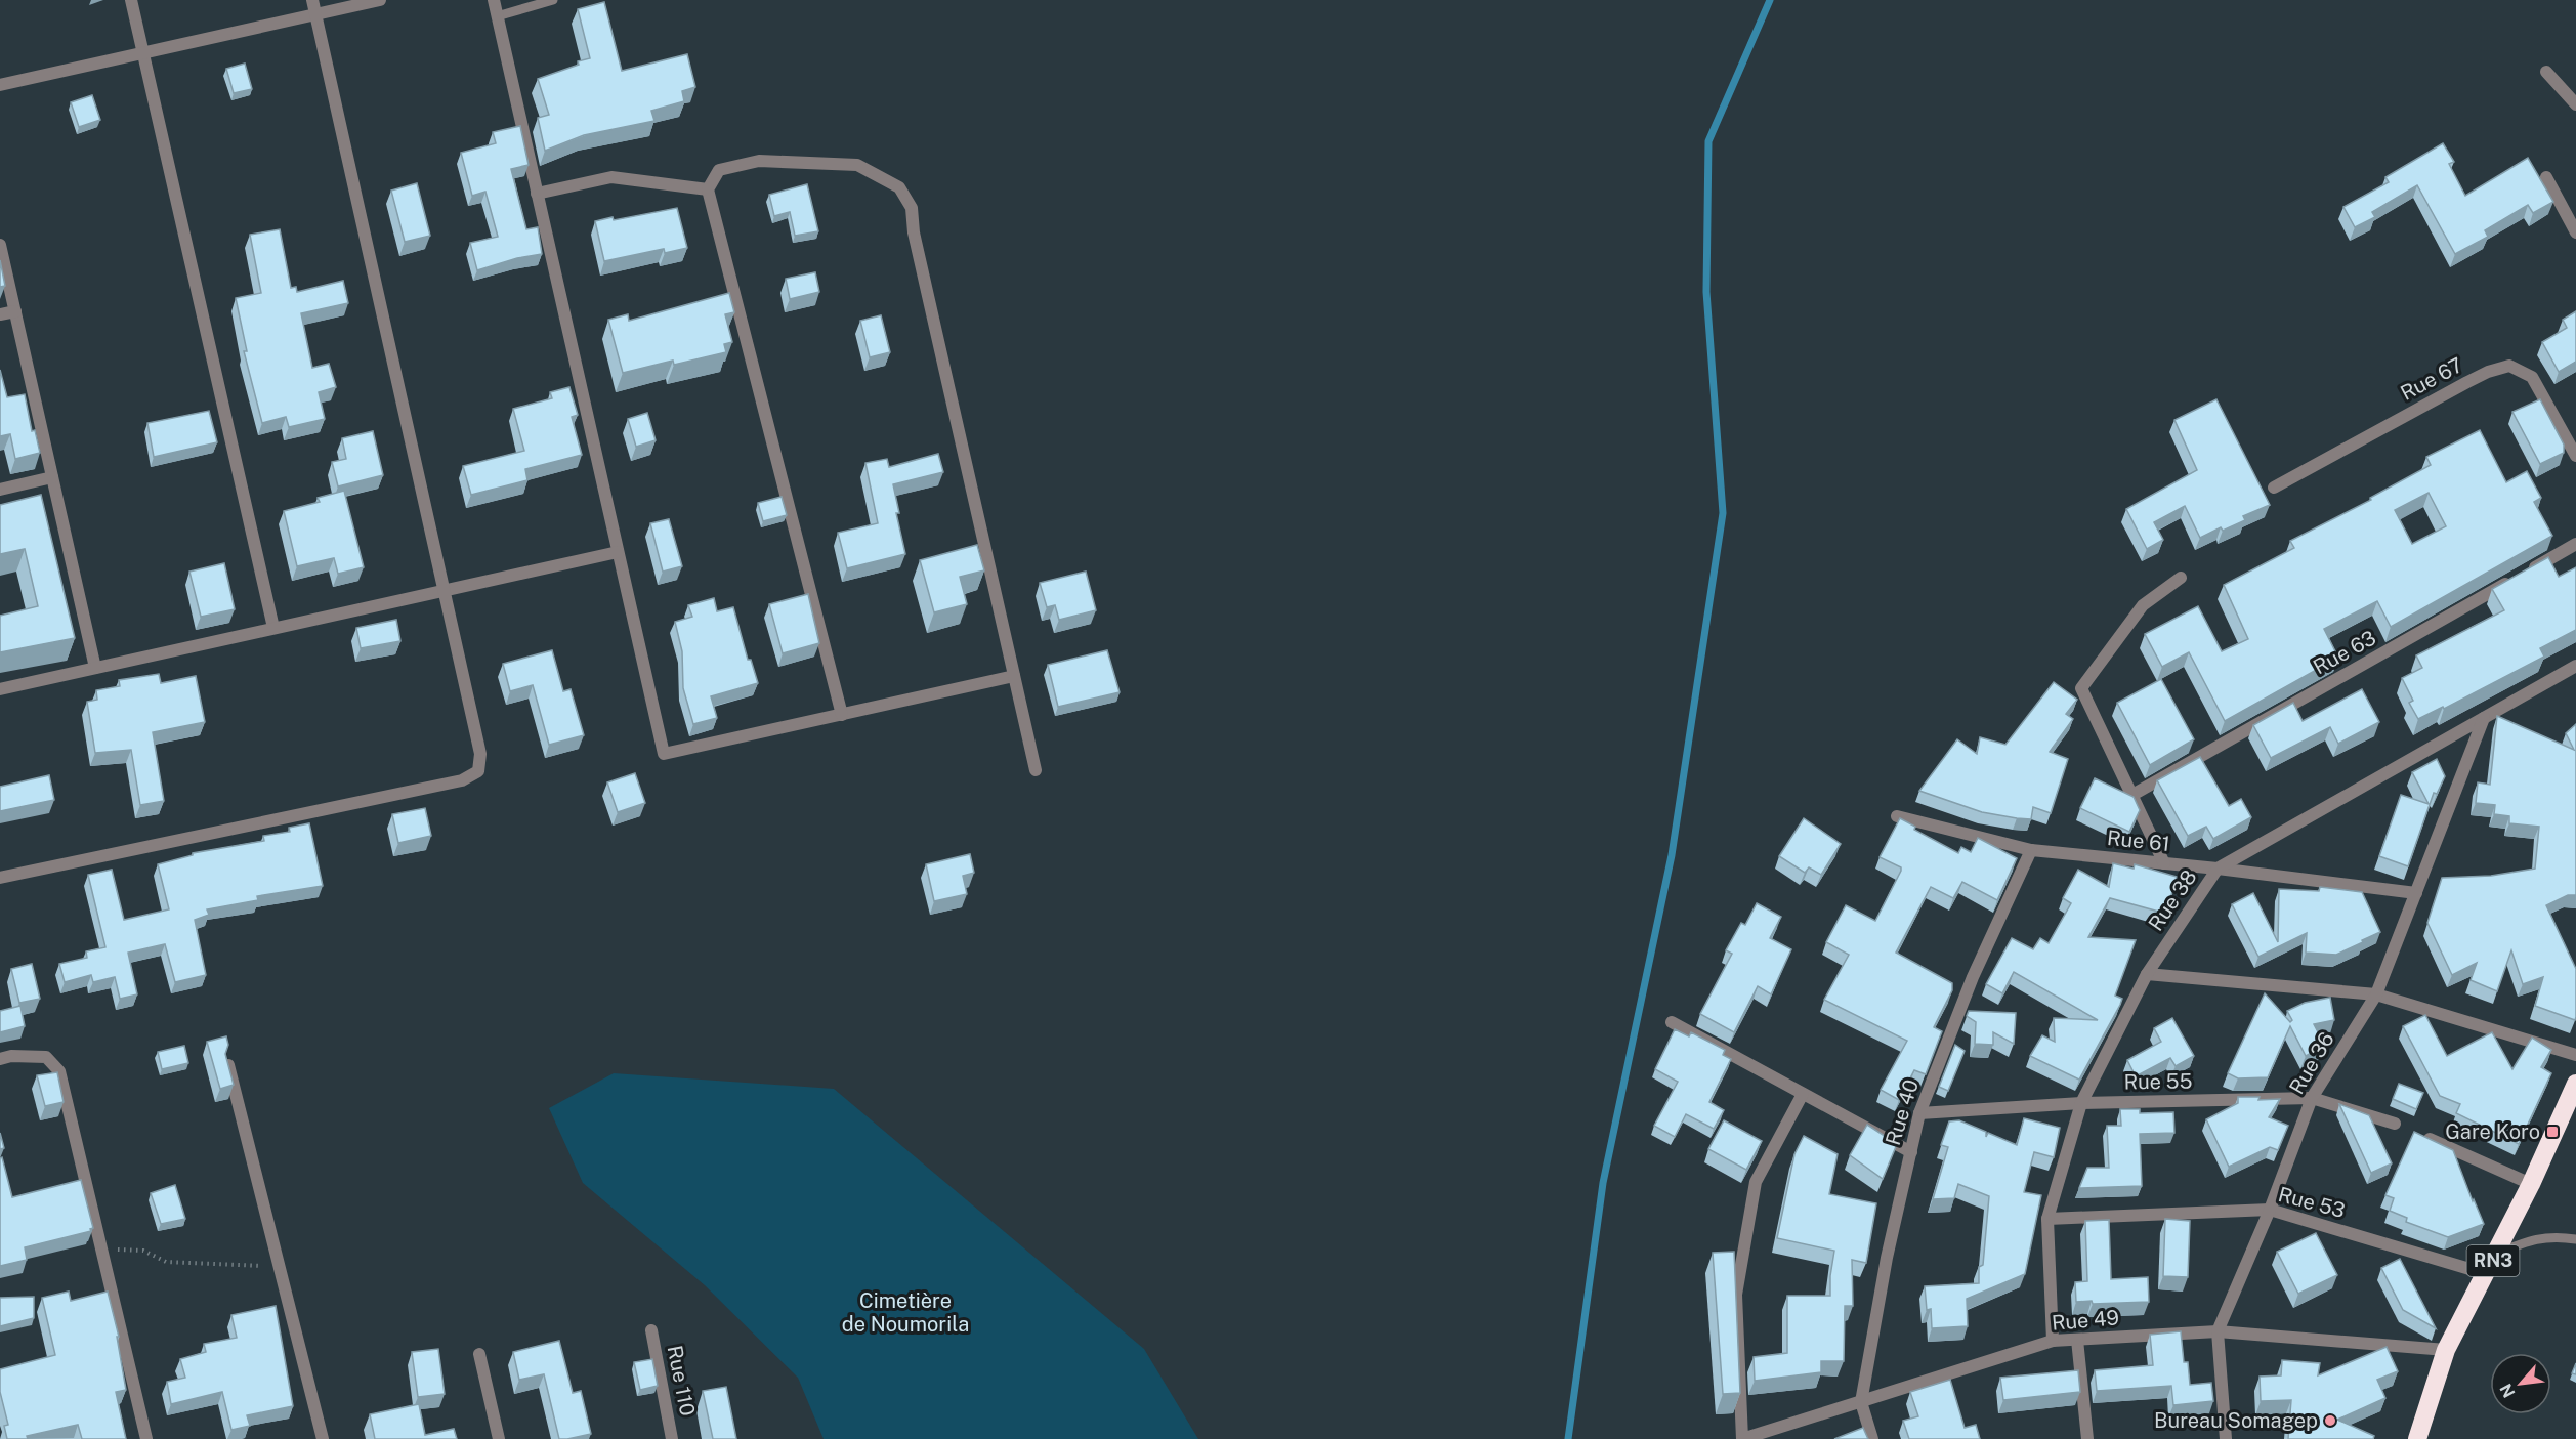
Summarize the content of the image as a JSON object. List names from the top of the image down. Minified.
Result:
{"streets":{"highway":["RN3"],"street":["Rue 67","Rue 63","Rue 61","Rue 38","Rue 36","Rue 55","Rue 40","Rue 53","Rue 49","Rue 110"]},"crossings":[["Rue 61","Rue 38"],["Rue 61","Rue 36"],["Rue 61","Rue 40"],["Rue 38","Rue 36"],["Rue 38","Rue 55"],["Rue 38","Rue 53"],["Rue 38","Rue 49"],["Rue 36","Rue 55"],["Rue 36","Rue 53"],["Rue 36","Rue 49"],["Rue 55","Rue 40"],["Rue 40","Rue 49"],["Rue 53","RN3"],["RN3","Rue 49"]],"parks":["Cimetière de Noumorila"],"places":{"transit":["Gare Koro"],"other":["Bureau Somagep"]},"north":"bottom left"}
